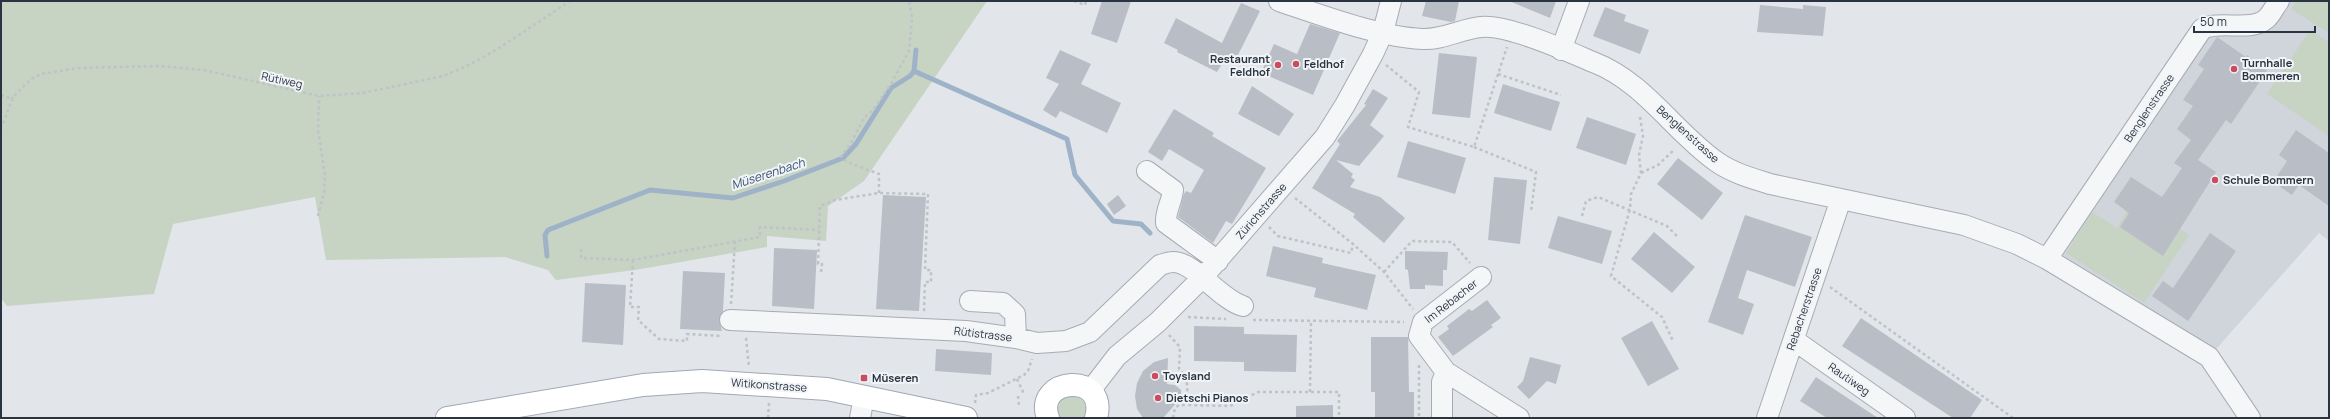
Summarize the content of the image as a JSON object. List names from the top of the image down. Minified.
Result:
{"streets":{"main road":["Witikonstrasse"],"street":["Benglenstrasse","Zürichstrasse","Im Rebacher","Rebacherstrasse","Rütistrasse","Rautiweg"],"path":["Rütiweg"]},"crossings":[["Benglenstrasse","Zürichstrasse"],["Benglenstrasse","Rebacherstrasse"],["Zürichstrasse","Rütistrasse"],["Rebacherstrasse","Rautiweg"]],"water":["Müserenbach"],"places":{"other":["Feldhof","Restaurant Feldhof","Turnhalle Bommeren","Schule Bommern","Toysland","Dietschi Pianos"],"transit":["Müseren"]},"scale_bar":"50 m"}
